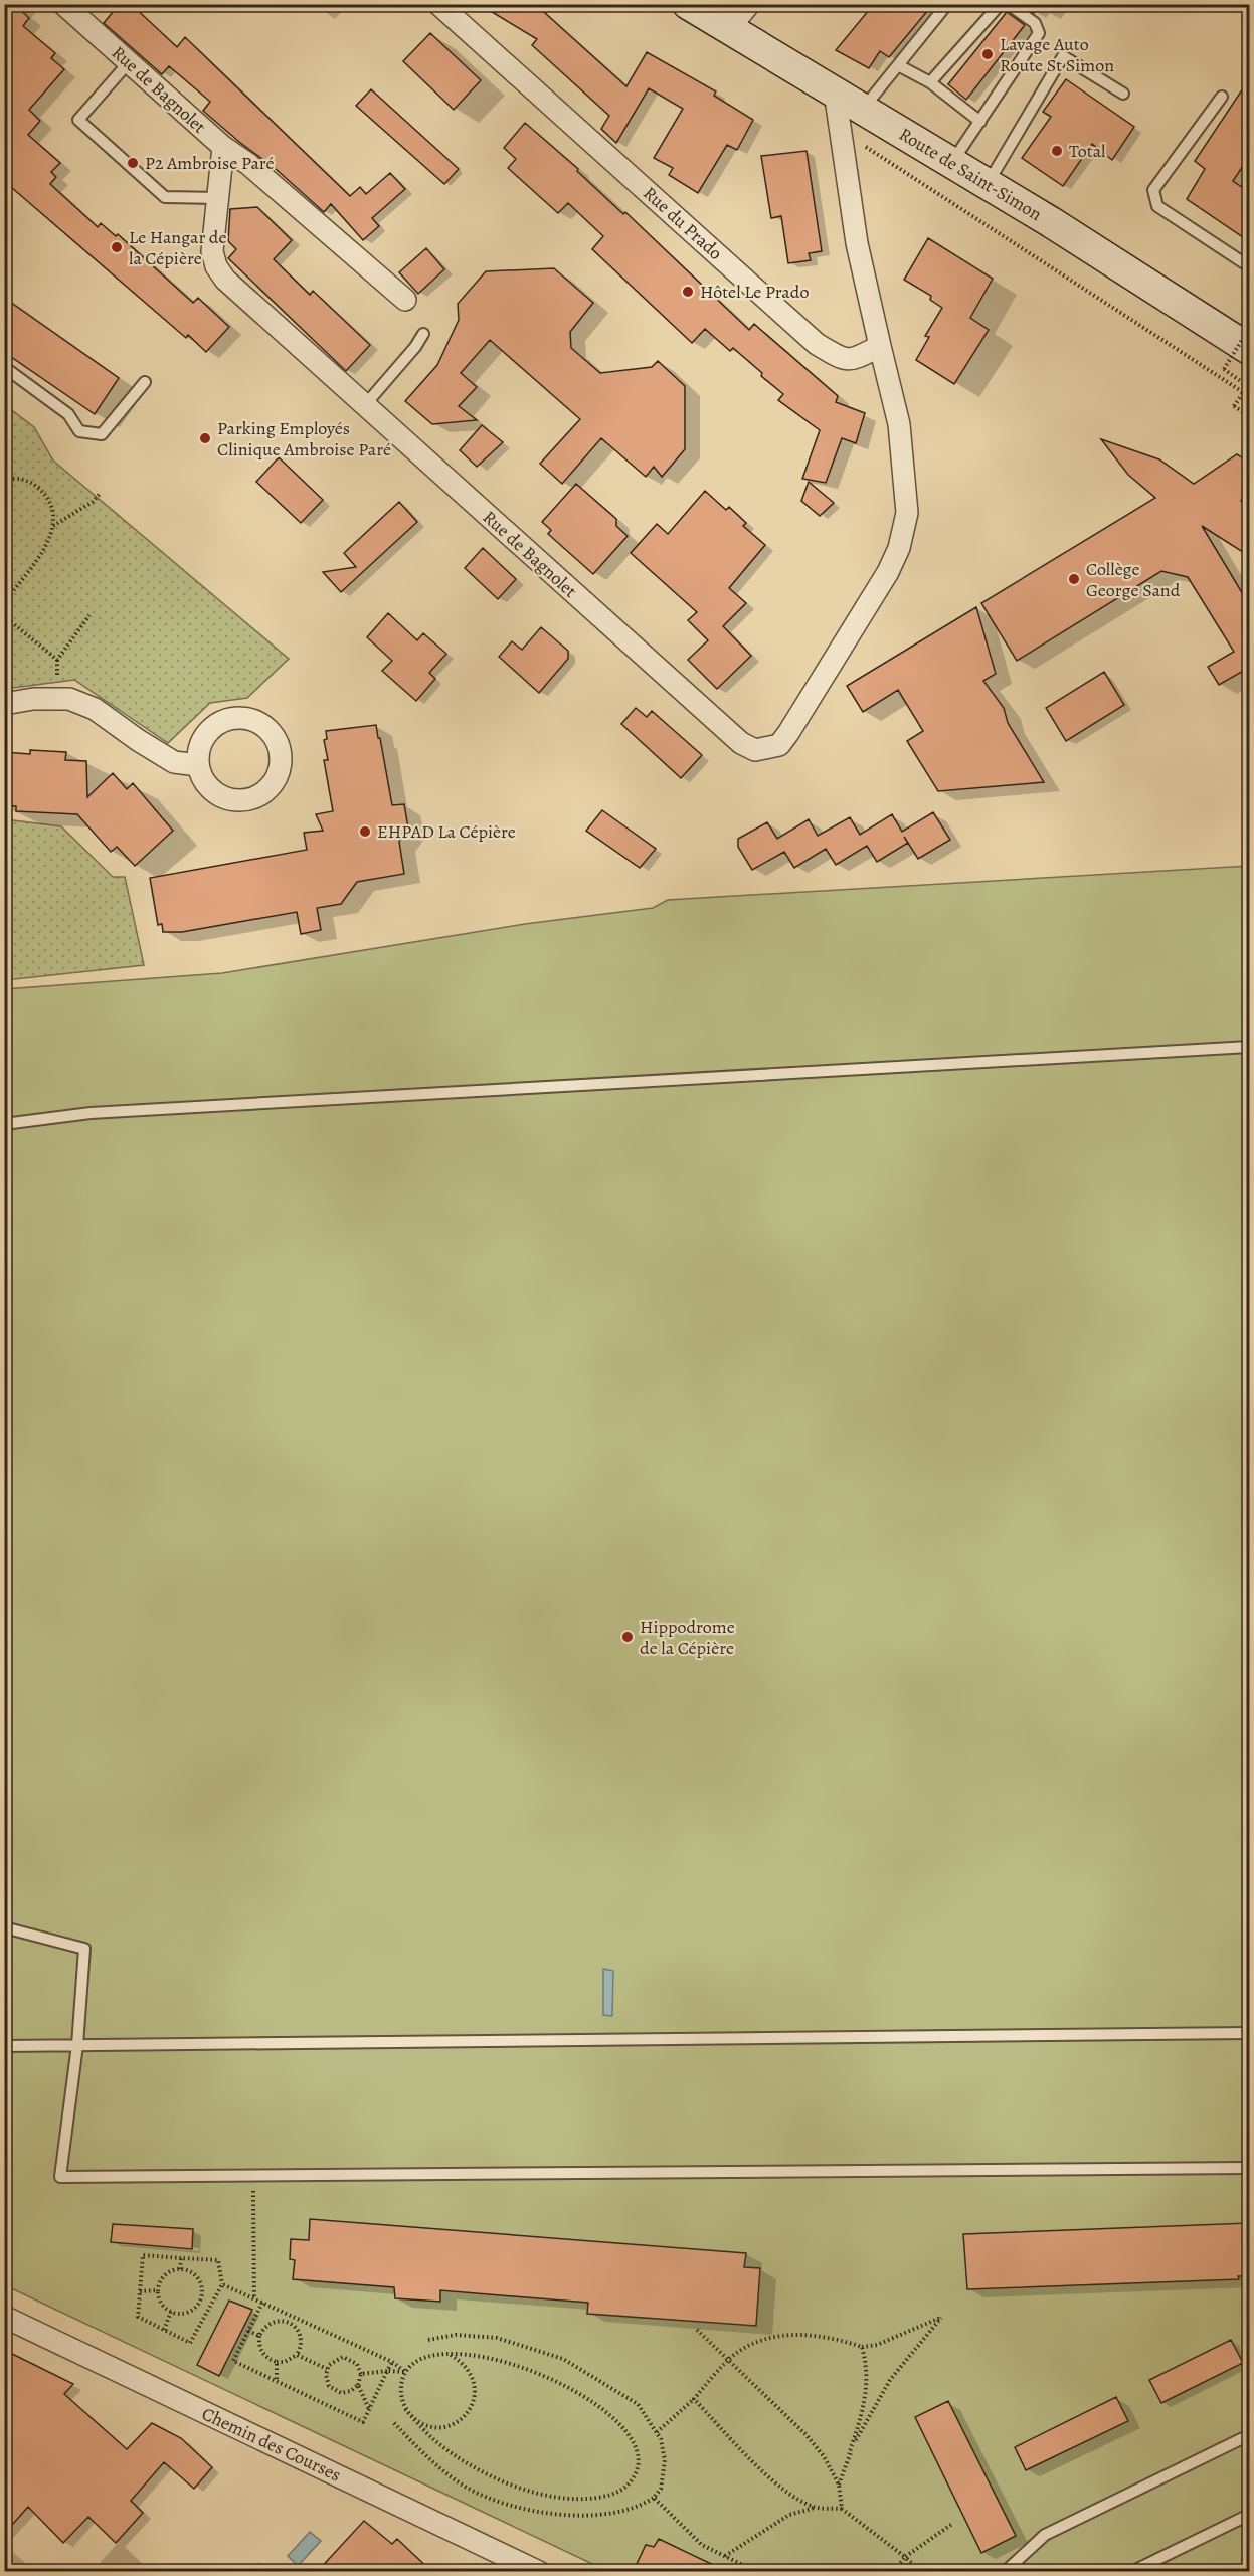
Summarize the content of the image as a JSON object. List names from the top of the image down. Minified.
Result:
{"streets":{"main road":["Route de Saint-Simon"],"street":["Rue de Bagnolet","Rue du Prado","Chemin des Courses"]},"crossings":[["Rue de Bagnolet","Rue du Prado"]],"places":["Lavage Auto Route St Simon","Total","P2 Ambroise Paré","Le Hangar de la Cépière","Hôtel Le Prado","Parking Employés Clinique Ambroise Paré","Collège George Sand","EHPAD La Cépière","Hippodrome de la Cépière"]}
